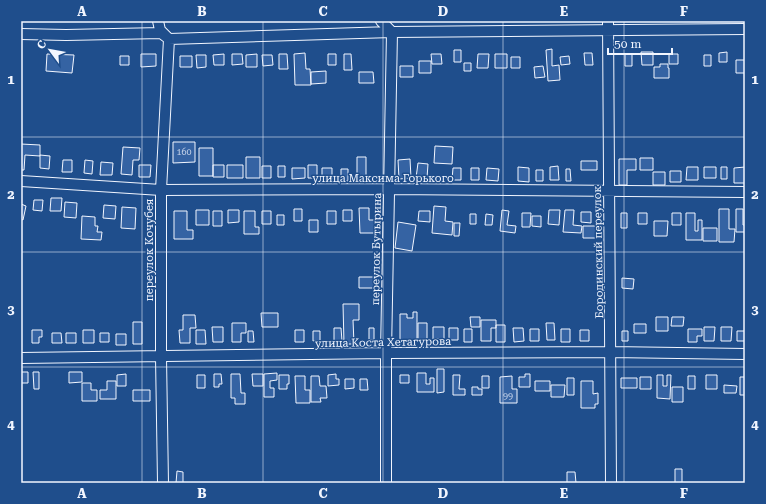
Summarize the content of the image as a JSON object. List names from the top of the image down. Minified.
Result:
{"streets":{"street":["улица Максима Горького","переулок Бутырина","переулок Кочубея","Бородинский переулок","улица Коста Хетагурова"]},"crossings":[["улица Максима Горького","переулок Бутырина"],["улица Максима Горького","переулок Кочубея"],["улица Максима Горького","Бородинский переулок"],["переулок Бутырина","улица Коста Хетагурова"],["переулок Кочубея","улица Коста Хетагурова"],["Бородинский переулок","улица Коста Хетагурова"]],"house_numbers":["160","99"],"scale_bar":"50 m","north":"top left","grid":{"columns":["A","B","C","D","E","F"],"rows":["1","2","3","4"]}}
